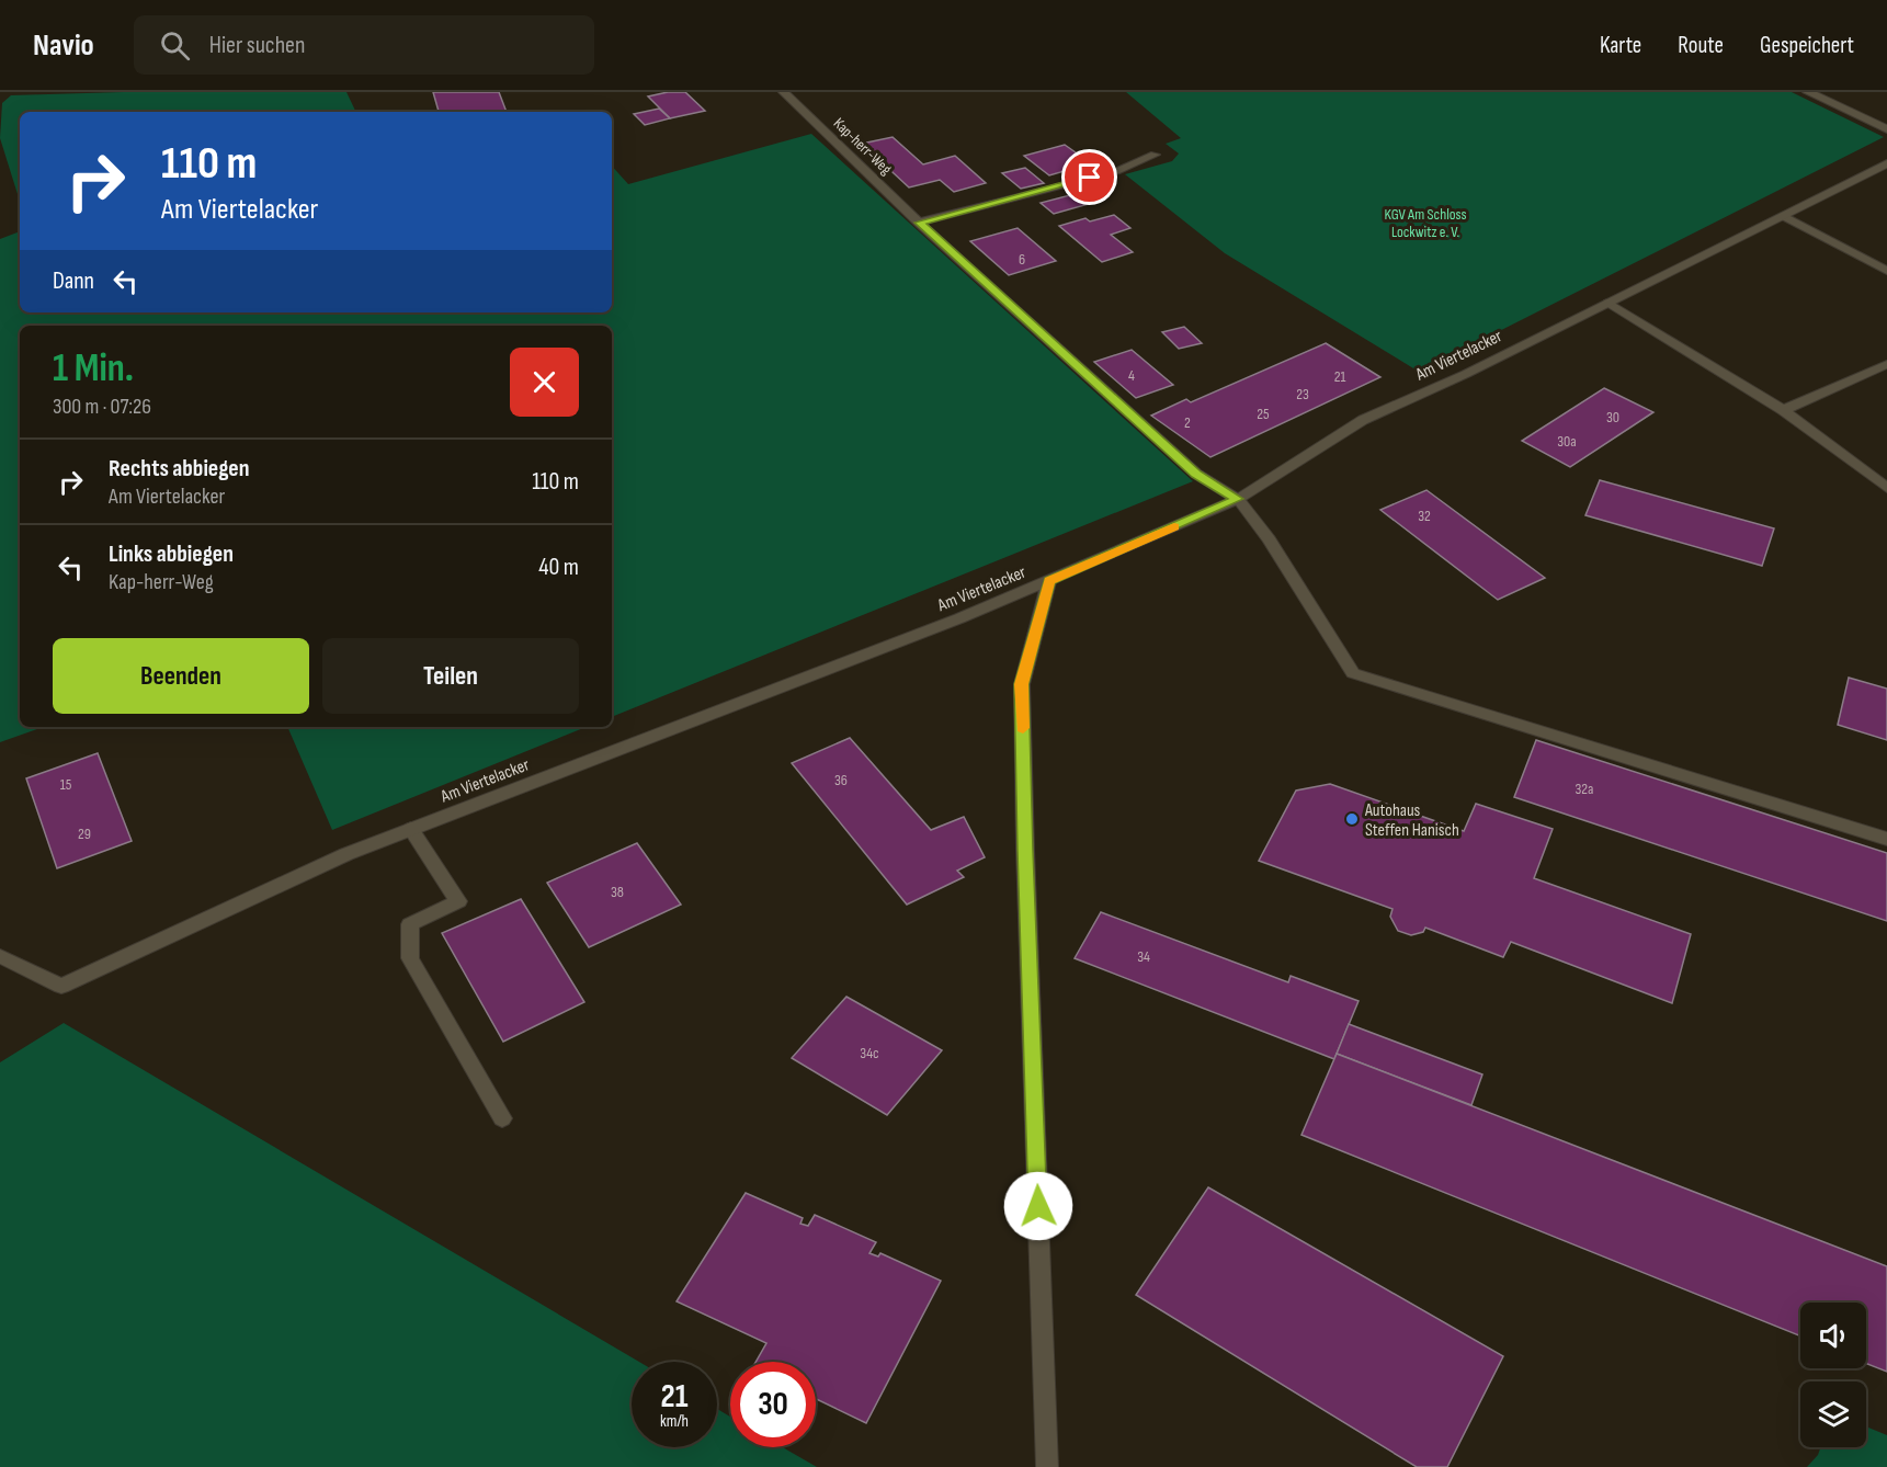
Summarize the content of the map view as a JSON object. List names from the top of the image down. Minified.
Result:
{"streets":{"street":["Kap-herr-Weg","Am Viertelacker"]},"crossings":[["Kap-herr-Weg","Am Viertelacker"]],"parks":["KGV Am Schloss Lockwitz e. V."],"places":["Autohaus Steffen Hanisch"],"house_numbers":["6","4","21","23","25","30","2","30a","32","36","15","32a","29","38","34","34c"],"page":{"header":"Navio","search":"Hier suchen","nav":["Karte","Route","Gespeichert"],"turn":["110 m","Am Viertelacker"],"then":"Dann","heading":["1 Min.","300 m · 07:26"],"list":[{"name":"Rechts abbiegen","note":"Am Viertelacker","value":"110 m"},{"name":"Links abbiegen","note":"Kap-herr-Weg","value":"40 m"}],"buttons":["Beenden","Teilen"],"speed":"21 km/h","limit":"30"}}
